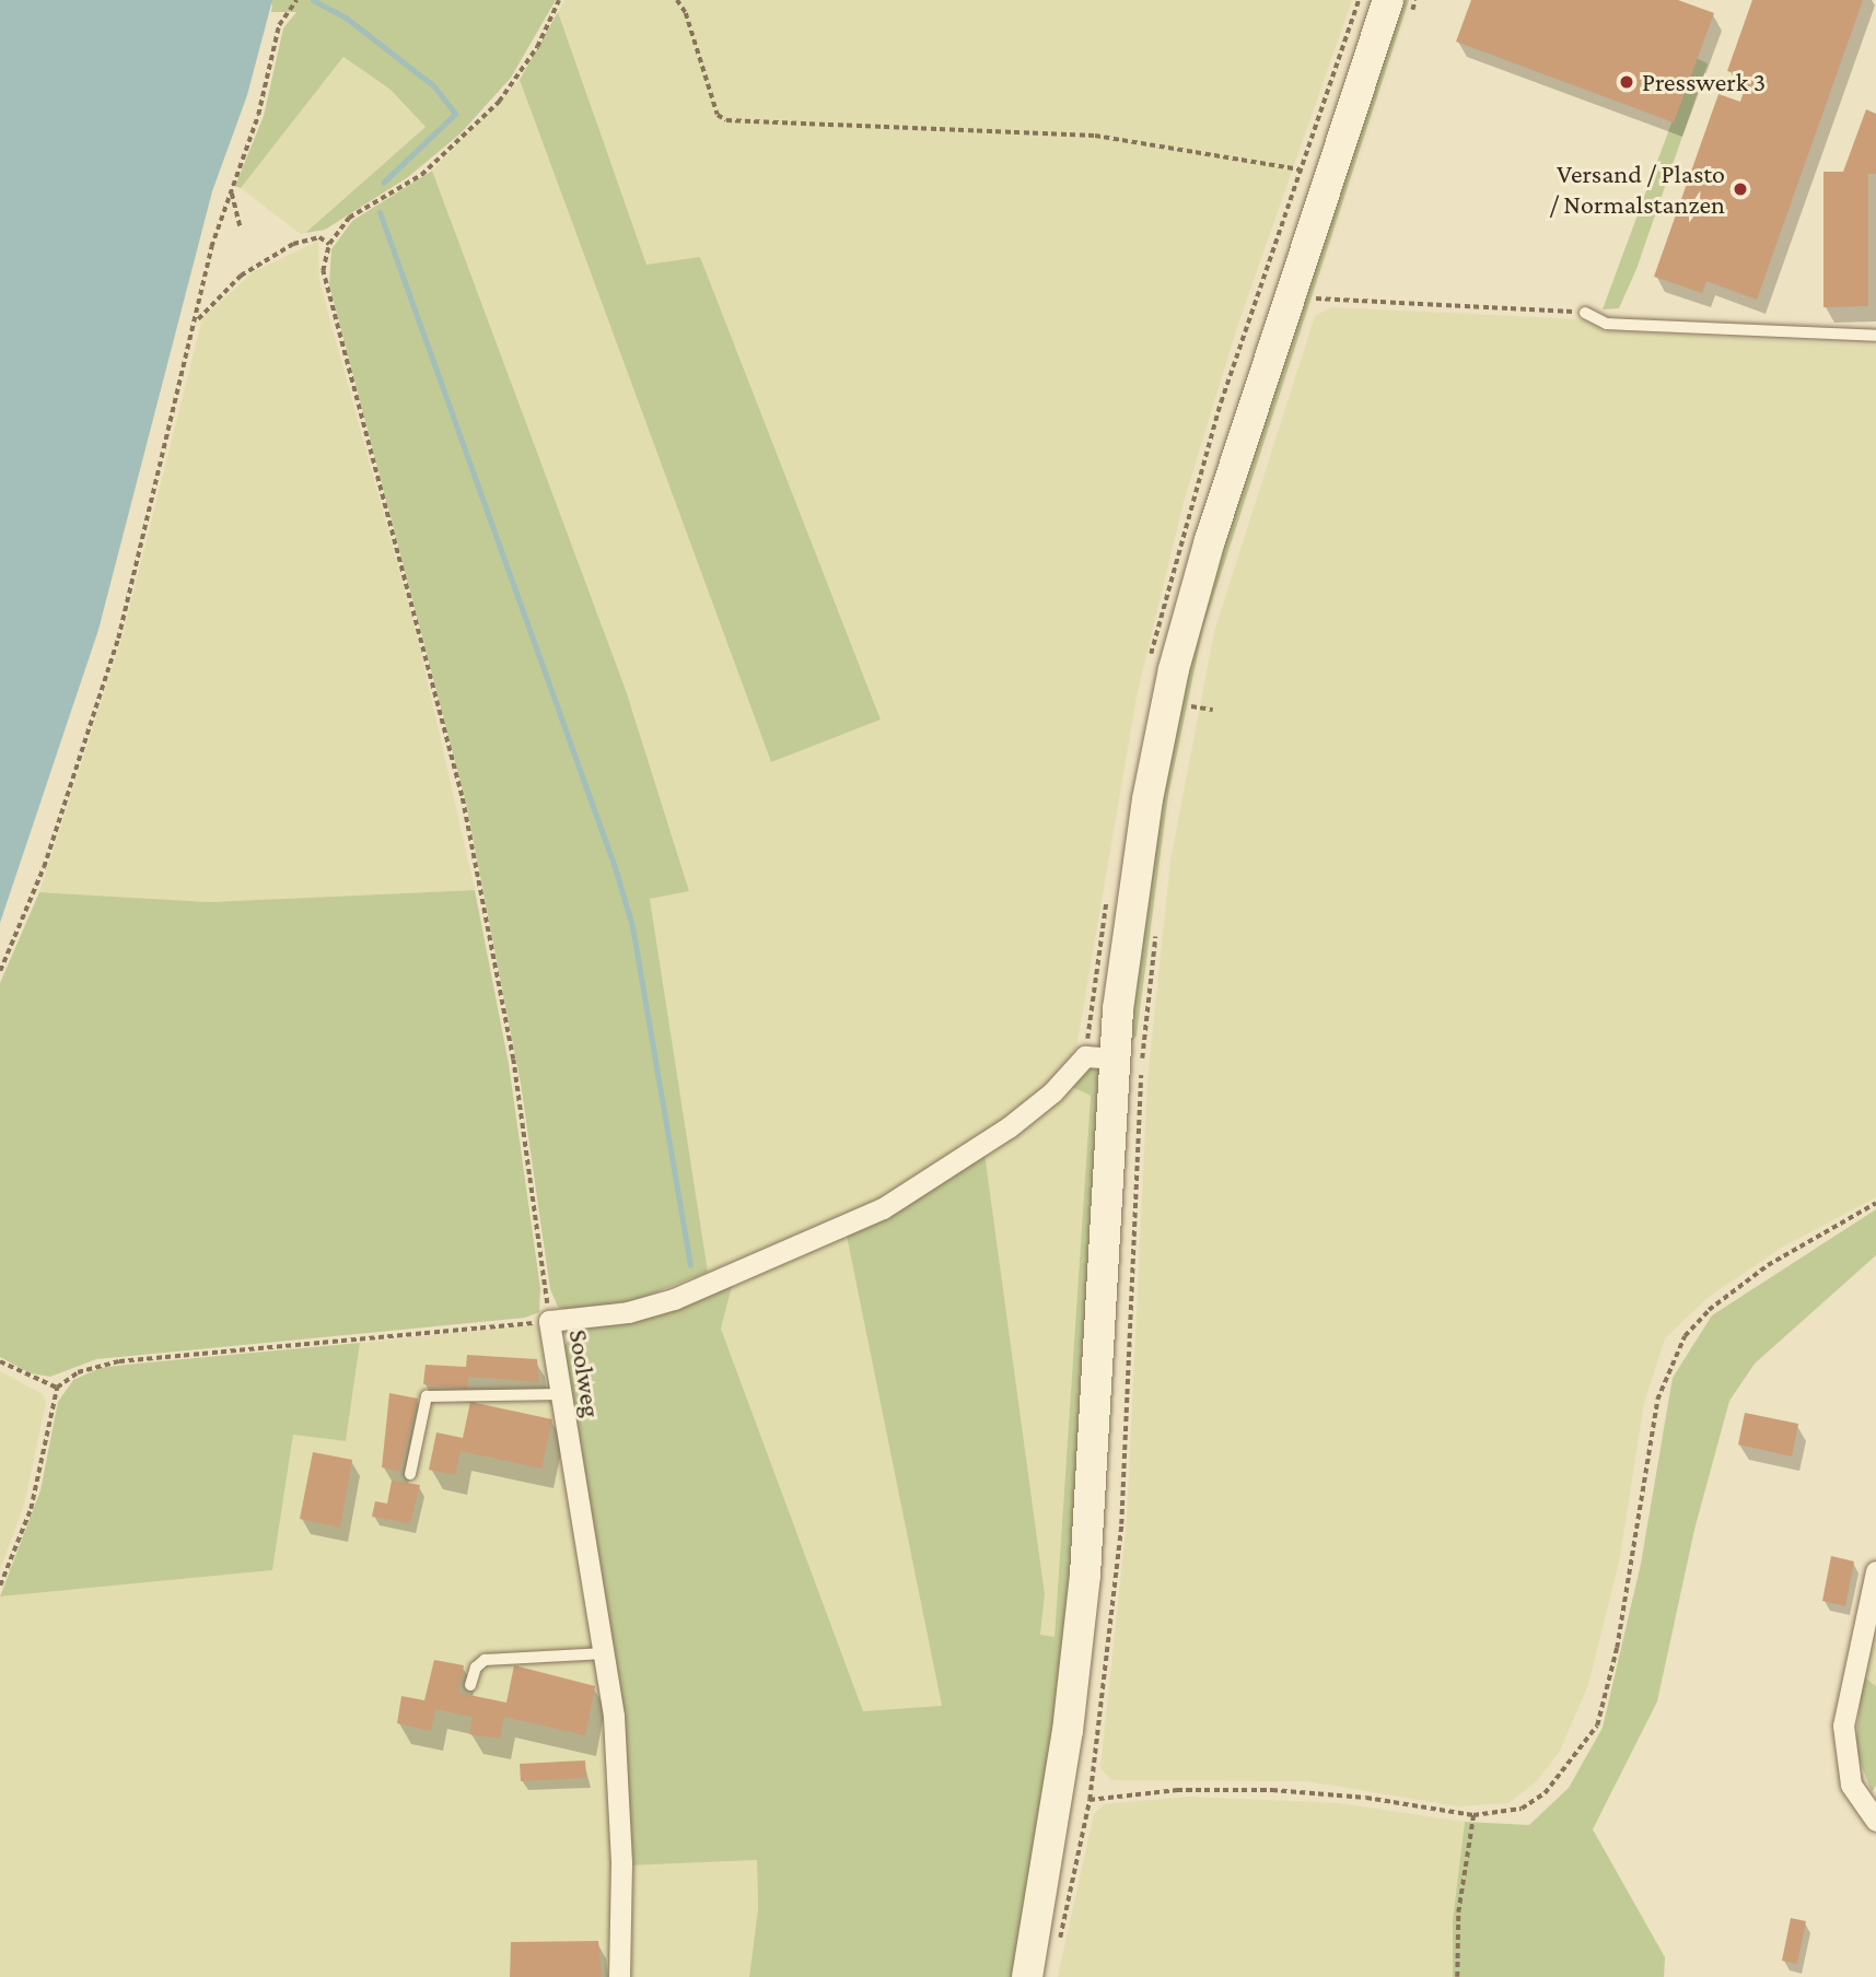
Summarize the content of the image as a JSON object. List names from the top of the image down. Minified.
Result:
{"streets":{"street":["Soolweg"]},"places":["Presswerk 3","Versand / Plasto / Normalstanzen"]}
